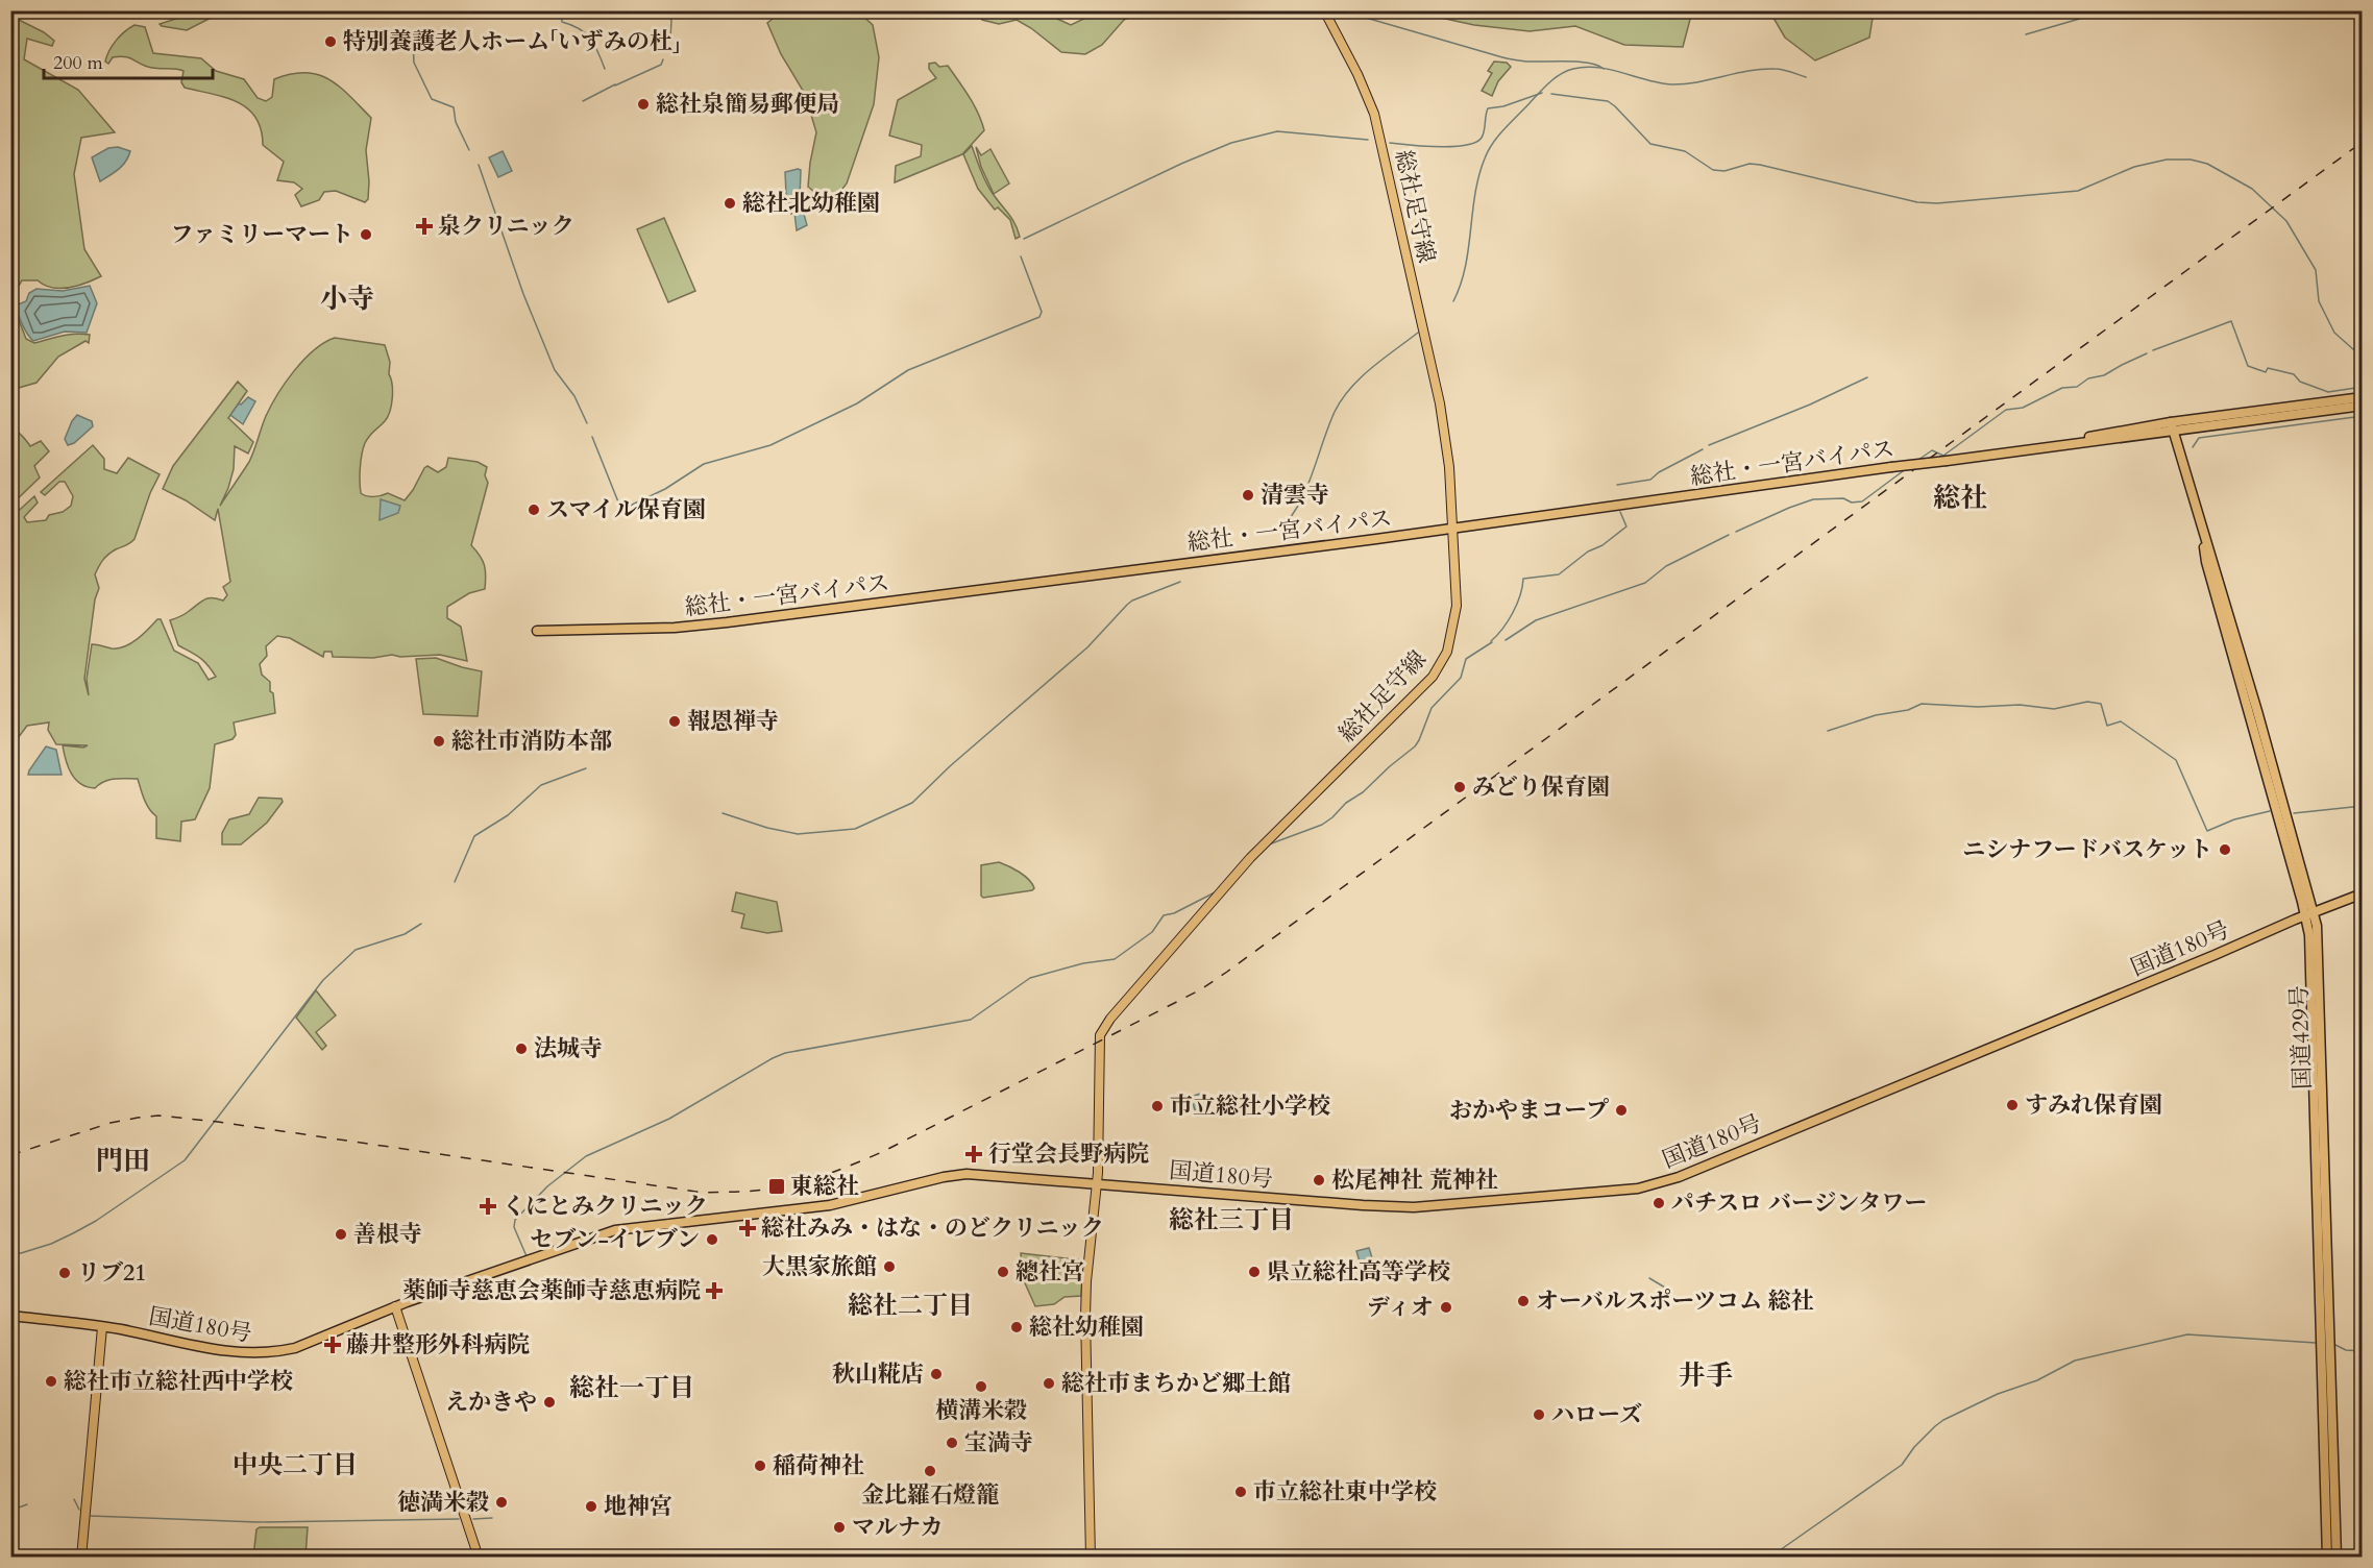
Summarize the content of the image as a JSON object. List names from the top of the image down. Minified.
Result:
{"streets":{"highway":["総社・一宮バイパス","国道180号","国道429号"],"main road":["総社足守線"]},"crossings":[["総社足守線","総社・一宮バイパス"],["総社足守線","国道180号"],["総社・一宮バイパス","国道429号"],["国道180号","国道429号"]],"districts":["小寺","総社","門田","総社三丁目","総社二丁目","井手","総社一丁目","中央二丁目"],"places":{"other":["特別養護老人ホーム「いずみの杜」","総社泉簡易郵便局","総社北幼稚園","ファミリーマート","清雲寺","スマイル保育園","報恩禅寺","総社市消防本部","みどり保育園","ニシナフードバスケット","法城寺","すみれ保育園","市立総社小学校","おかやまコープ","松尾神社 荒神社","パチスロ バージンタワー","善根寺","セブン-イレブン","大黒家旅館","總社宮","県立総社高等学校","リブ21","オーバルスポーツコム 総社","ディオ","総社幼稚園","秋山糀店","総社市立総社西中学校","総社市まちかど郷土館","横溝米穀","えかきや","ハローズ","宝満寺","稲荷神社","金比羅石燈籠","市立総社東中学校","徳満米穀","地神宮","マルナカ"],"health":["泉クリニック","行堂会長野病院","くにとみクリニック","総社みみ・はな・のどクリニック","薬師寺慈恵会薬師寺慈恵病院","藤井整形外科病院"],"transit":["東総社"]},"scale_bar":"200 m"}
